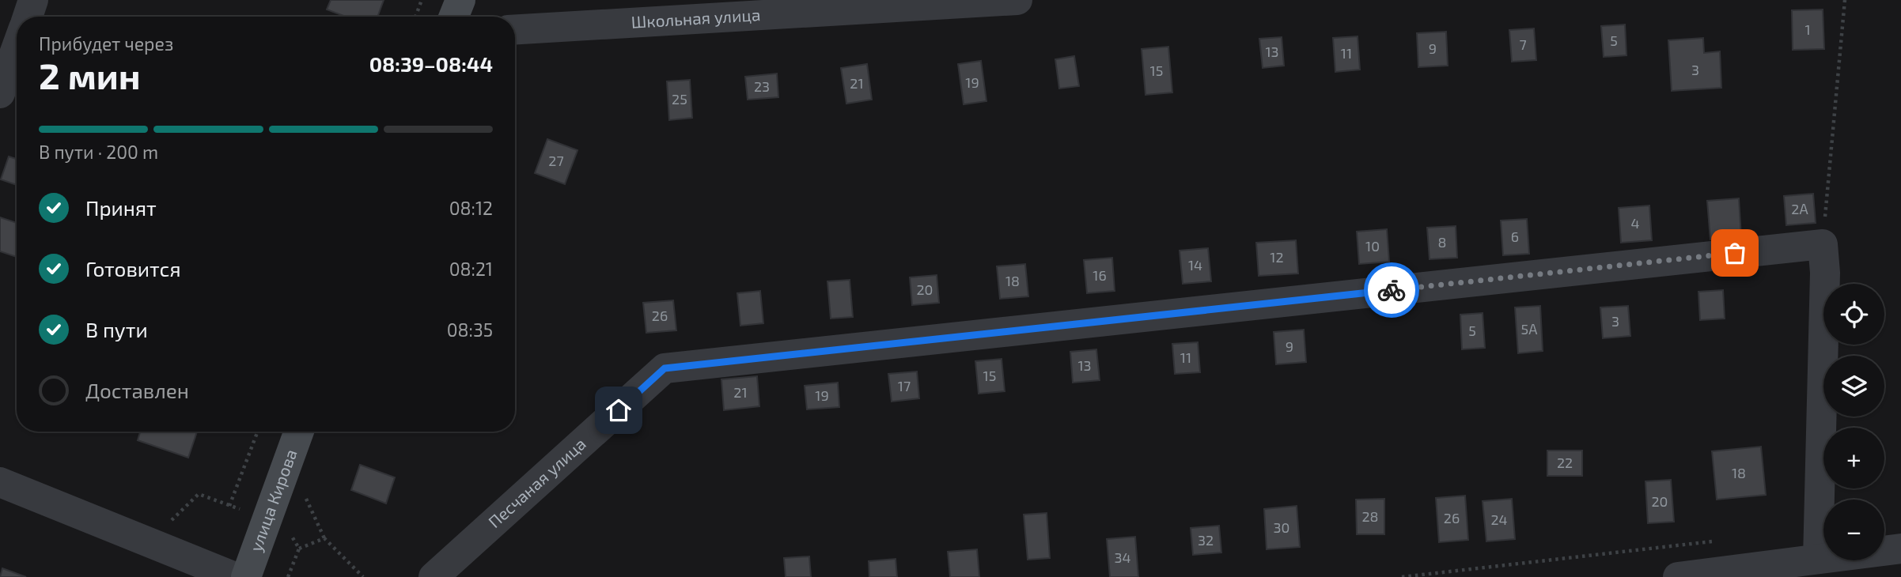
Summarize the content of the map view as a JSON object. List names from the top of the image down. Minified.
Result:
{"streets":{"main road":["улица Кирова"],"street":["Школьная улица","Песчаная улица"]},"house_numbers":["1","5","7","9","13","11","3","15","19","21","23","25","27","2А","4","6","8","10","12","14","16","18","20","26","3","5А","5","9","11","13","15","17","21","19","22","18","20","28","26","24","30","32","34"],"page":{"heading":["2 мин","Прибудет через","08:39–08:44"],"bar":"В пути · 200 m","list":[["Принят","08:12"],["Готовится","08:21"],["В пути","08:35"],"Доставлен"],"map_buttons":["+","−"]}}
